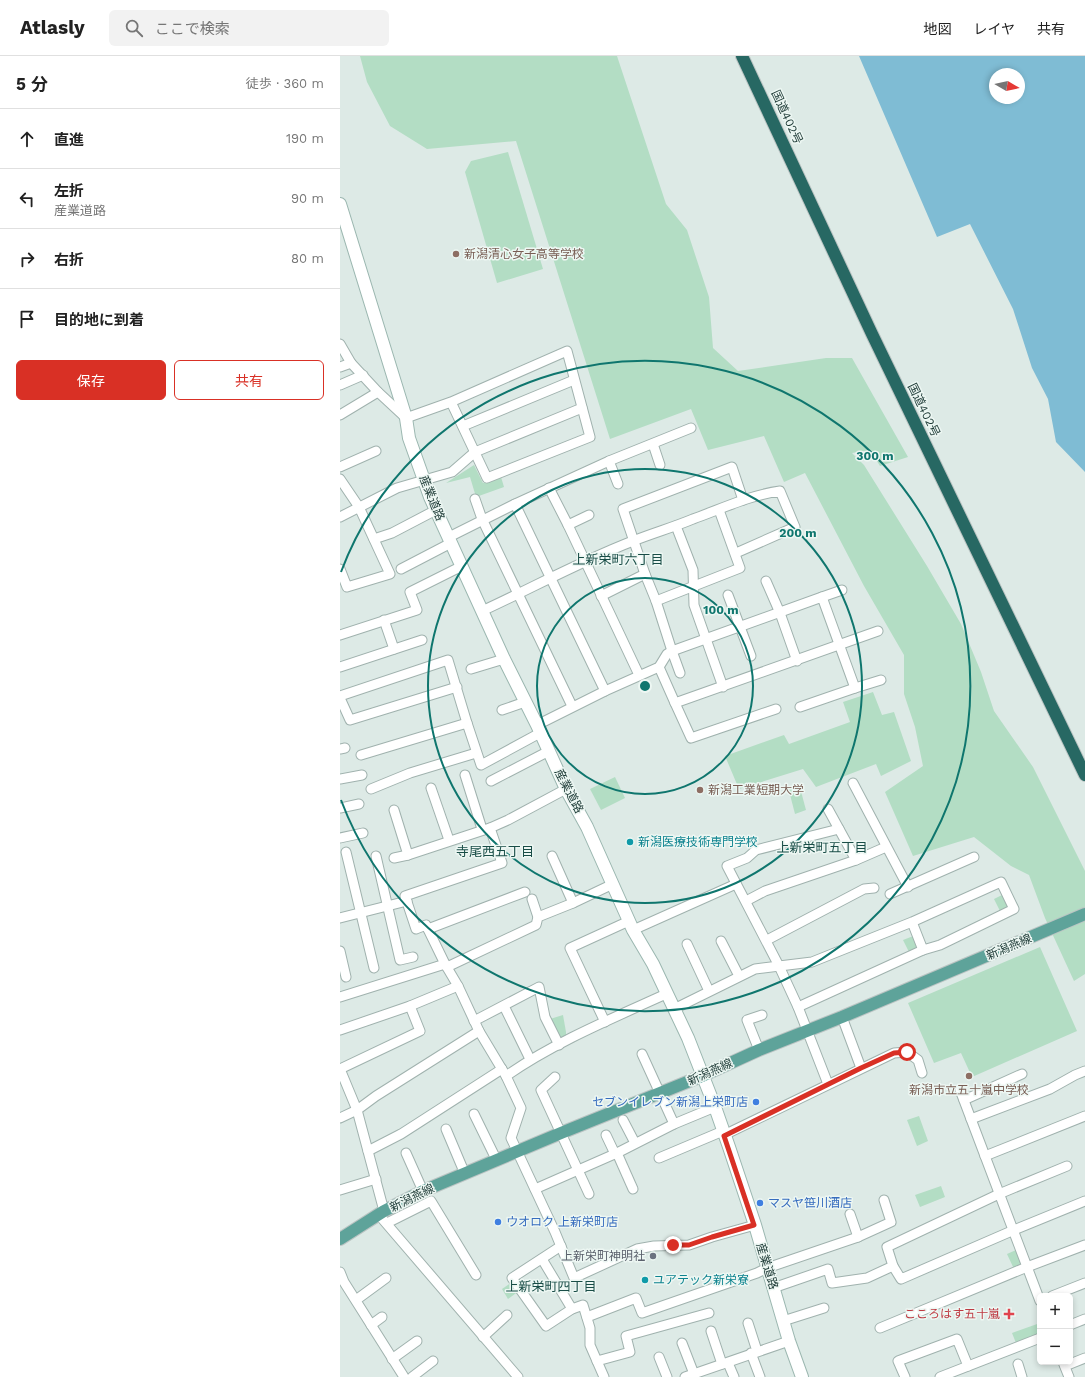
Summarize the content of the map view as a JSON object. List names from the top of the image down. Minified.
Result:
{"streets":{"highway":["国道402号"],"main road":["新潟燕線"],"street":["産業道路"]},"crossings":[["産業道路","新潟燕線"]],"districts":["上新栄町六丁目","上新栄町五丁目","寺尾西五丁目","上新栄町四丁目"],"places":{"other":["新潟清心女子高等学校","新潟工業短期大学","新潟医療技術専門学校","新潟市立五十嵐中学校","セブンイレブン新潟上栄町店","マスヤ笹川酒店","ウオロク 上新栄町店","上新栄町神明社","ユアテック新栄寮"],"health":["こころはす五十嵐"]},"north":"right","page":{"header":"Atlasly","search":"ここで検索","nav":["地図","レイヤ","共有"],"heading":["5 分","徒歩 · 360 m"],"list":[["直進","190 m"],["左折","産業道路","90 m"],["右折","80 m"],"目的地に到着"],"buttons":["保存","共有"],"map_buttons":["+","−"]},"rings":["300 m","200 m","100 m"]}
